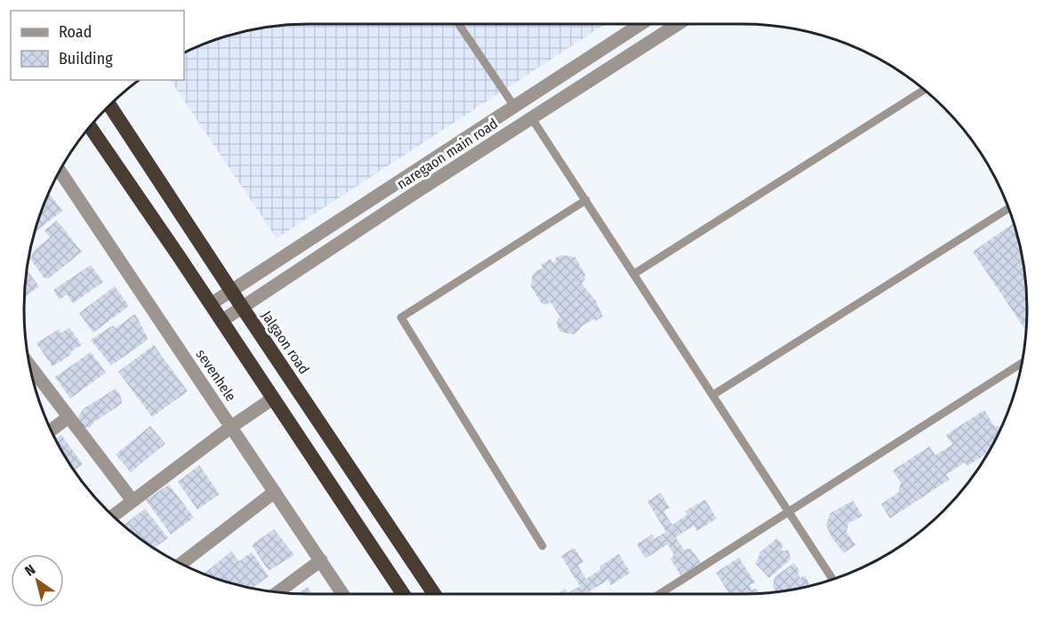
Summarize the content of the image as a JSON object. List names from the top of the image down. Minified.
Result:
{"streets":{"highway":["Jalgaon road"],"street":["naregaon main road","sevenhele"]},"crossings":[["naregaon main road","Jalgaon road"]],"legend":["Road","Building"],"north":"top left"}
